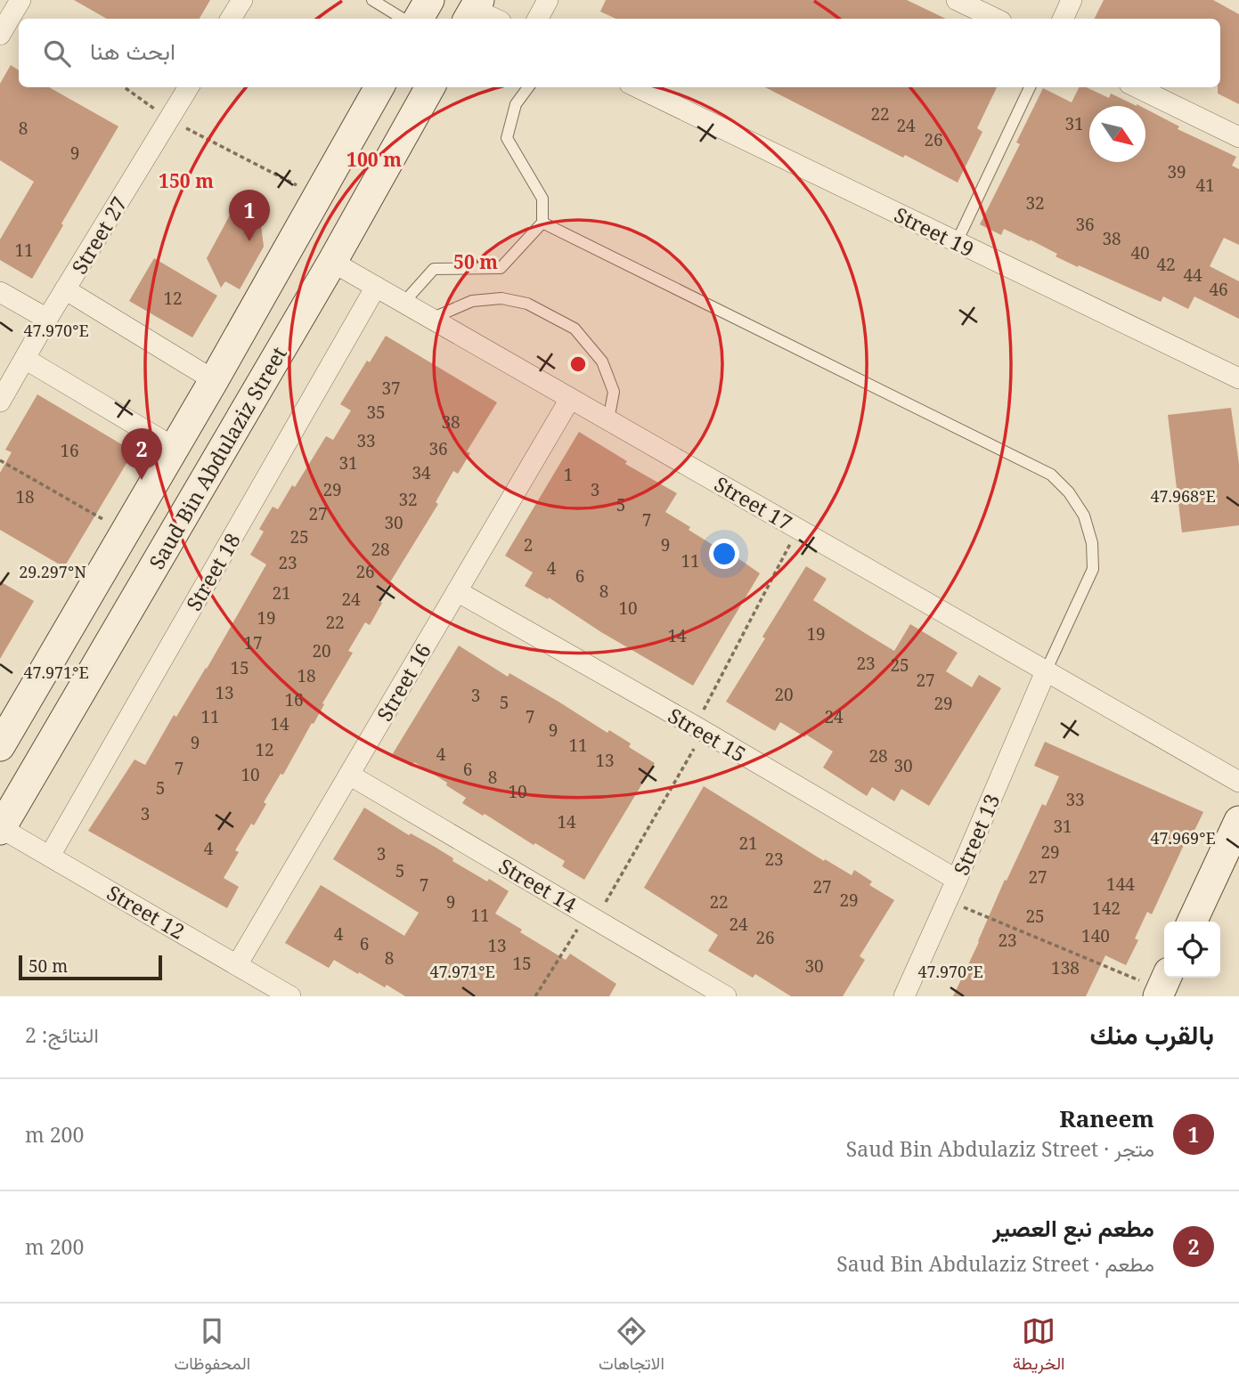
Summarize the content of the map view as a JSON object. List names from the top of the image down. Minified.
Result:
{"streets":{"main road":["Saud Bin Abdulaziz Street"],"street":["Street 19","Street 27","Street 17","Street 18","Street 16","Street 15","Street 13","Street 14","Street 12"]},"crossings":[["Street 27","Saud Bin Abdulaziz Street"],["Saud Bin Abdulaziz Street","Street 17"],["Saud Bin Abdulaziz Street","Street 12"],["Street 17","Street 18"],["Street 17","Street 16"],["Street 17","Street 13"],["Street 18","Street 12"],["Street 16","Street 15"],["Street 16","Street 14"],["Street 16","Street 12"],["Street 15","Street 13"]],"house_numbers":["22","31","24","8","26","9","39","41","32","36","38","11","40","42","44","46","12","37","35","38","33","36","16","31","34","1","29","3","18","32","5","27","7","30","25","2","9","28","11","23","4","26","6","8","21","24","10","19","22","19","14","17","20","23","25","15","18","27","13","20","3","16","5","29","11","7","24","14","9","9","11","12","4","28","13","30","7","6","10","8","5","10","33","3","14","31","21","4","29","3","23","5","27","144","7","27","29","9","22","142","11","25","24","4","140","26","23","6","13","8","15","30","138"],"scale_bar":"50 m","north":"bottom right","page":{"search":"ابحث هنا","pins":["1","2"],"scale":"50 m","heading":["بالقرب منك","النتائج: 2"],"list":[{"mark":"1","name":"Raneem","note":"متجر · Saud Bin Abdulaziz Street","value":"200 m"},{"mark":"2","name":"مطعم نبع العصير","note":"مطعم · Saud Bin Abdulaziz Street","value":"200 m"}],"nav":["الخريطة","الاتجاهات","المحفوظات"]},"coordinates":["47.970°E","47.968°E","29.297°N","47.971°E","47.969°E"],"rings":["100 m","150 m","50 m"]}
